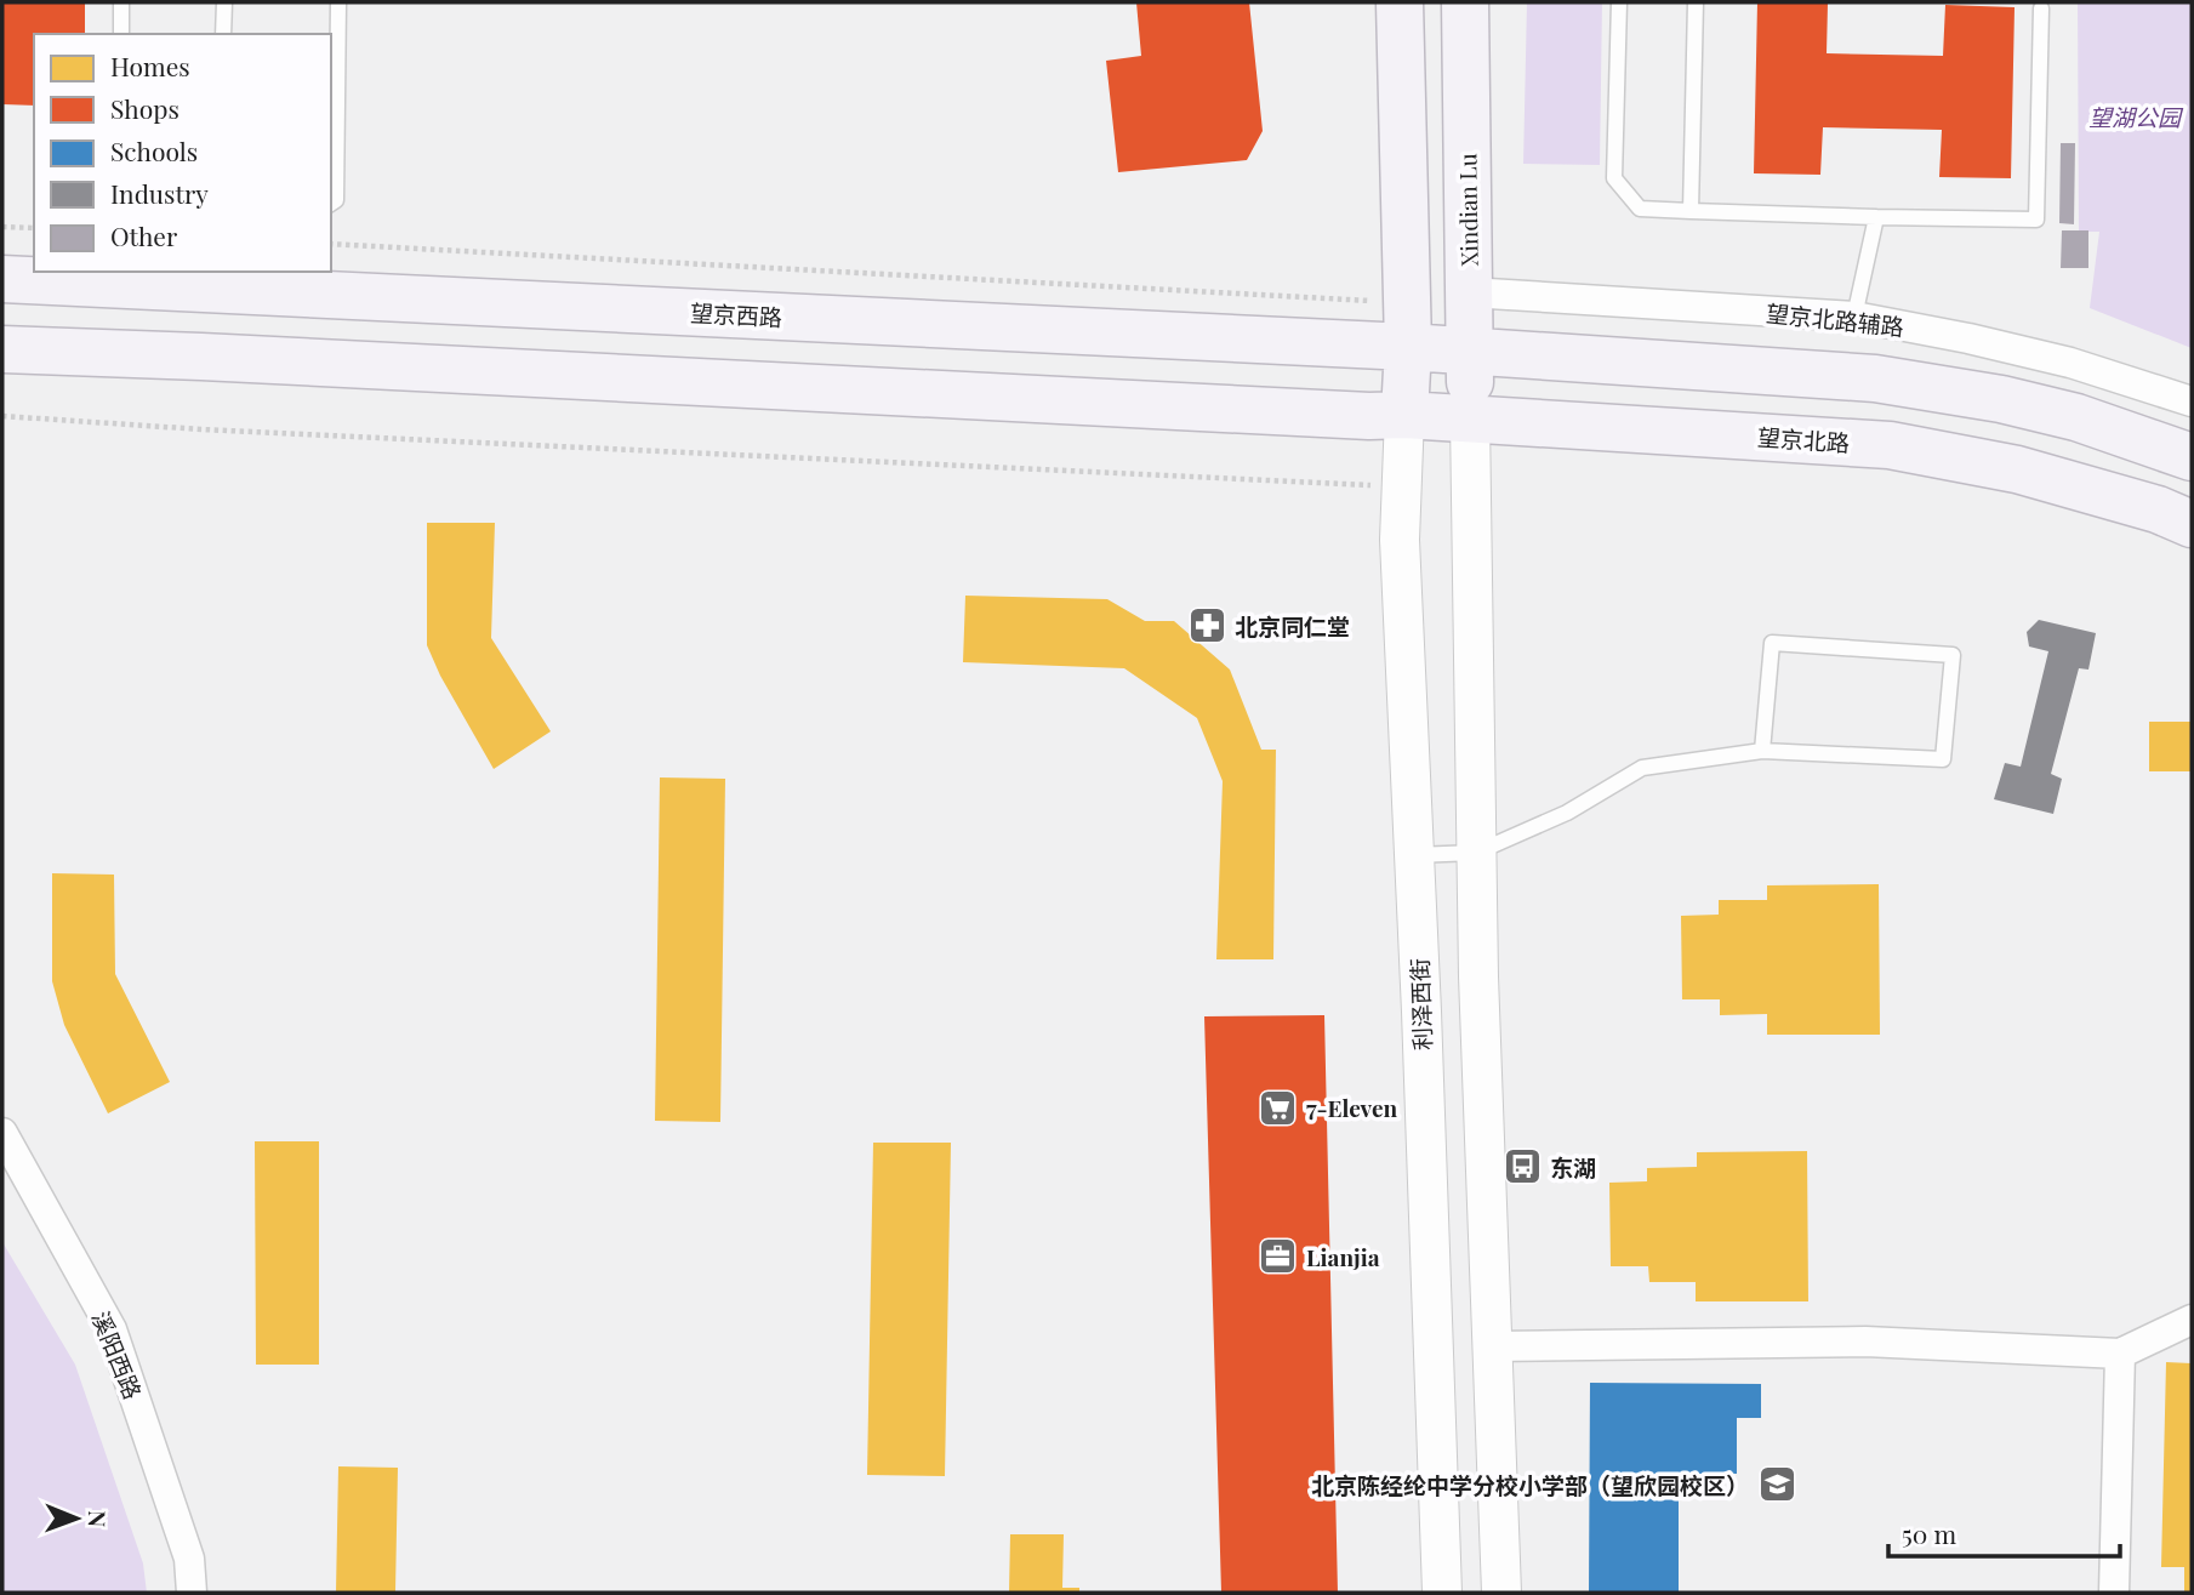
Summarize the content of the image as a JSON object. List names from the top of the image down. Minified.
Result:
{"streets":{"main road":["Xindian Lu","望京西路","望京北路"],"street":["望京北路辅路","利泽西街","溪阳西路"]},"crossings":[["Xindian Lu","望京西路"],["Xindian Lu","望京北路辅路"],["Xindian Lu","望京北路"],["望京北路","利泽西街"]],"parks":["望湖公园"],"places":{"pharmacy":["北京同仁堂"],"supermarket":["7-Eleven"],"bus stop":["东湖"],"office":["Lianjia"],"school or university":["北京陈经纶中学分校小学部（望欣园校区）"]},"legend":["Homes","Shops","Schools","Industry","Other"],"scale_bar":"50 m","north":"right"}
